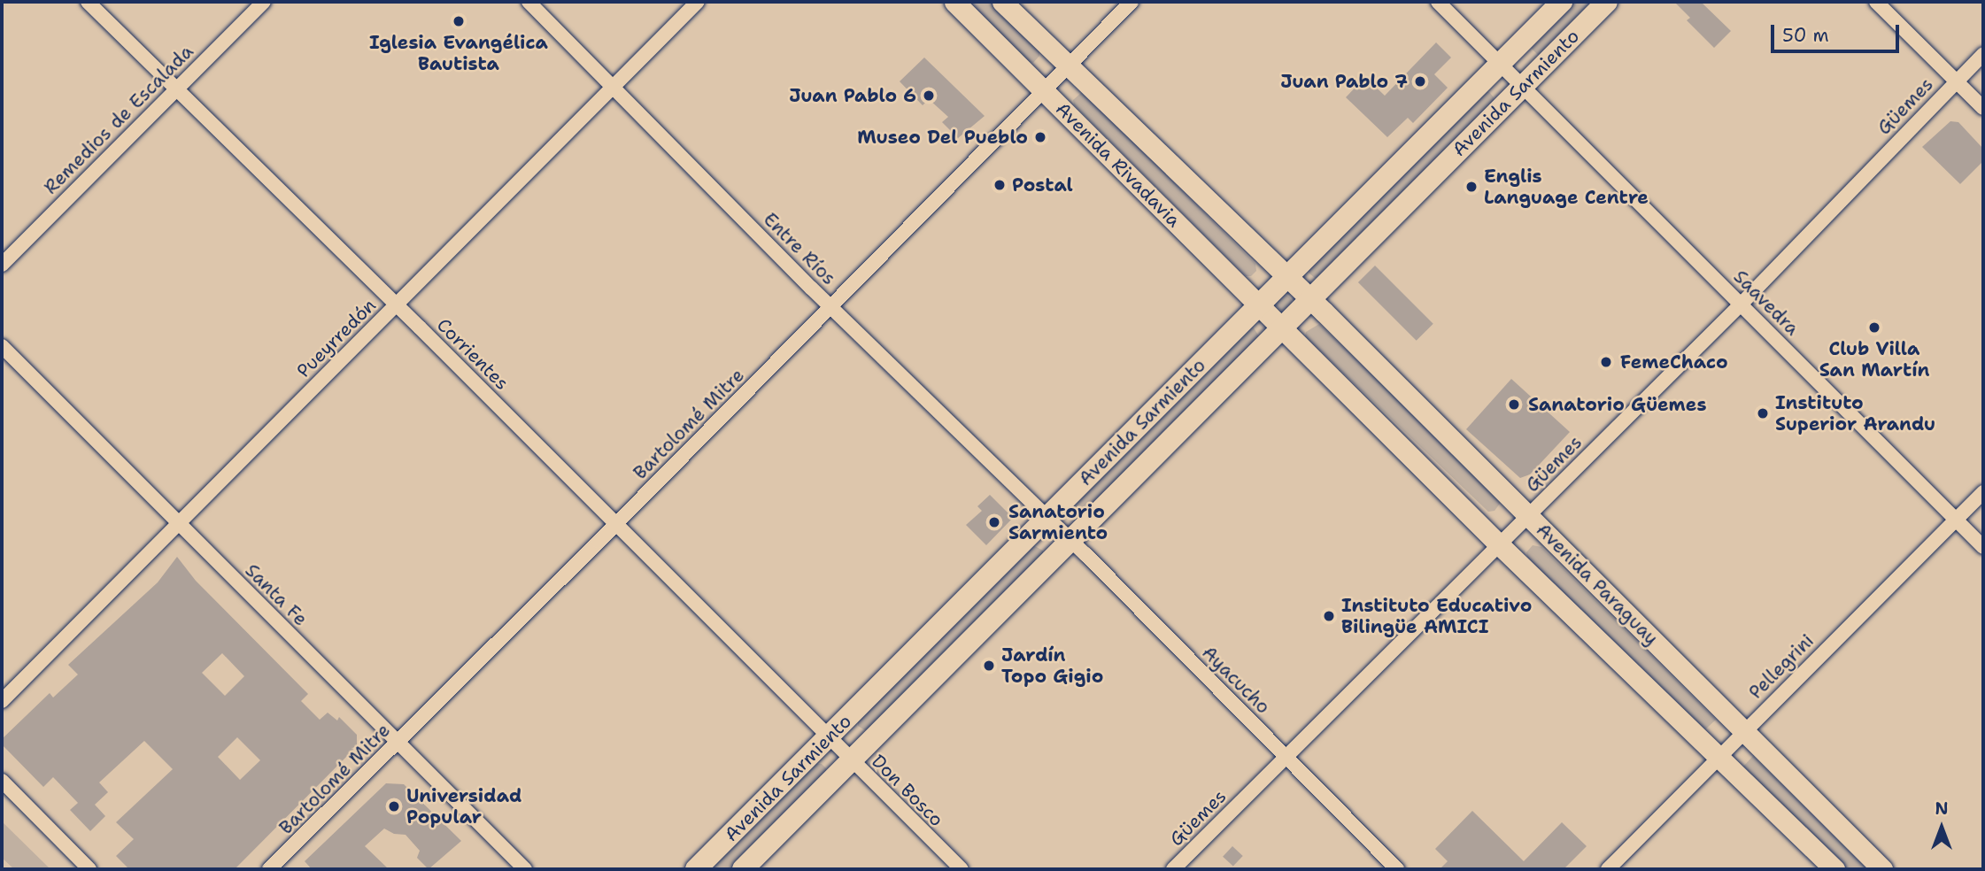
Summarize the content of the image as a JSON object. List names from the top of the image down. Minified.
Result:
{"streets":{"main road":["Avenida Sarmiento","Avenida Rivadavia","Avenida Paraguay"],"street":["Güemes","Remedios de Escalada","Entre Ríos","Saavedra","Pueyrredón","Corrientes","Bartolomé Mitre","Santa Fe","Pellegrini","Ayacucho","Don Bosco"]},"crossings":[["Avenida Sarmiento","Avenida Rivadavia"],["Avenida Sarmiento","Entre Ríos"],["Avenida Sarmiento","Saavedra"],["Avenida Sarmiento","Corrientes"],["Avenida Sarmiento","Avenida Paraguay"],["Avenida Sarmiento","Ayacucho"],["Avenida Sarmiento","Don Bosco"],["Güemes","Saavedra"],["Güemes","Avenida Paraguay"],["Güemes","Ayacucho"],["Remedios de Escalada","Corrientes"],["Avenida Rivadavia","Bartolomé Mitre"],["Avenida Rivadavia","Avenida Paraguay"],["Entre Ríos","Pueyrredón"],["Entre Ríos","Bartolomé Mitre"],["Entre Ríos","Ayacucho"],["Saavedra","Pellegrini"],["Pueyrredón","Corrientes"],["Pueyrredón","Santa Fe"],["Corrientes","Bartolomé Mitre"],["Corrientes","Don Bosco"],["Bartolomé Mitre","Santa Fe"],["Avenida Paraguay","Pellegrini"]],"places":["Iglesia Evangélica Bautista","Juan Pablo 7","Juan Pablo 6","Museo Del Pueblo","Postal","Englis Language Centre","Club Villa San Martín","FemeChaco","Sanatorio Güemes","Instituto Superior Arandu","Sanatorio Sarmiento","Instituto Educativo Bilingüe AMICI","Jardín Topo Gigio","Universidad Popular"],"scale_bar":"50 m","north":"top"}
